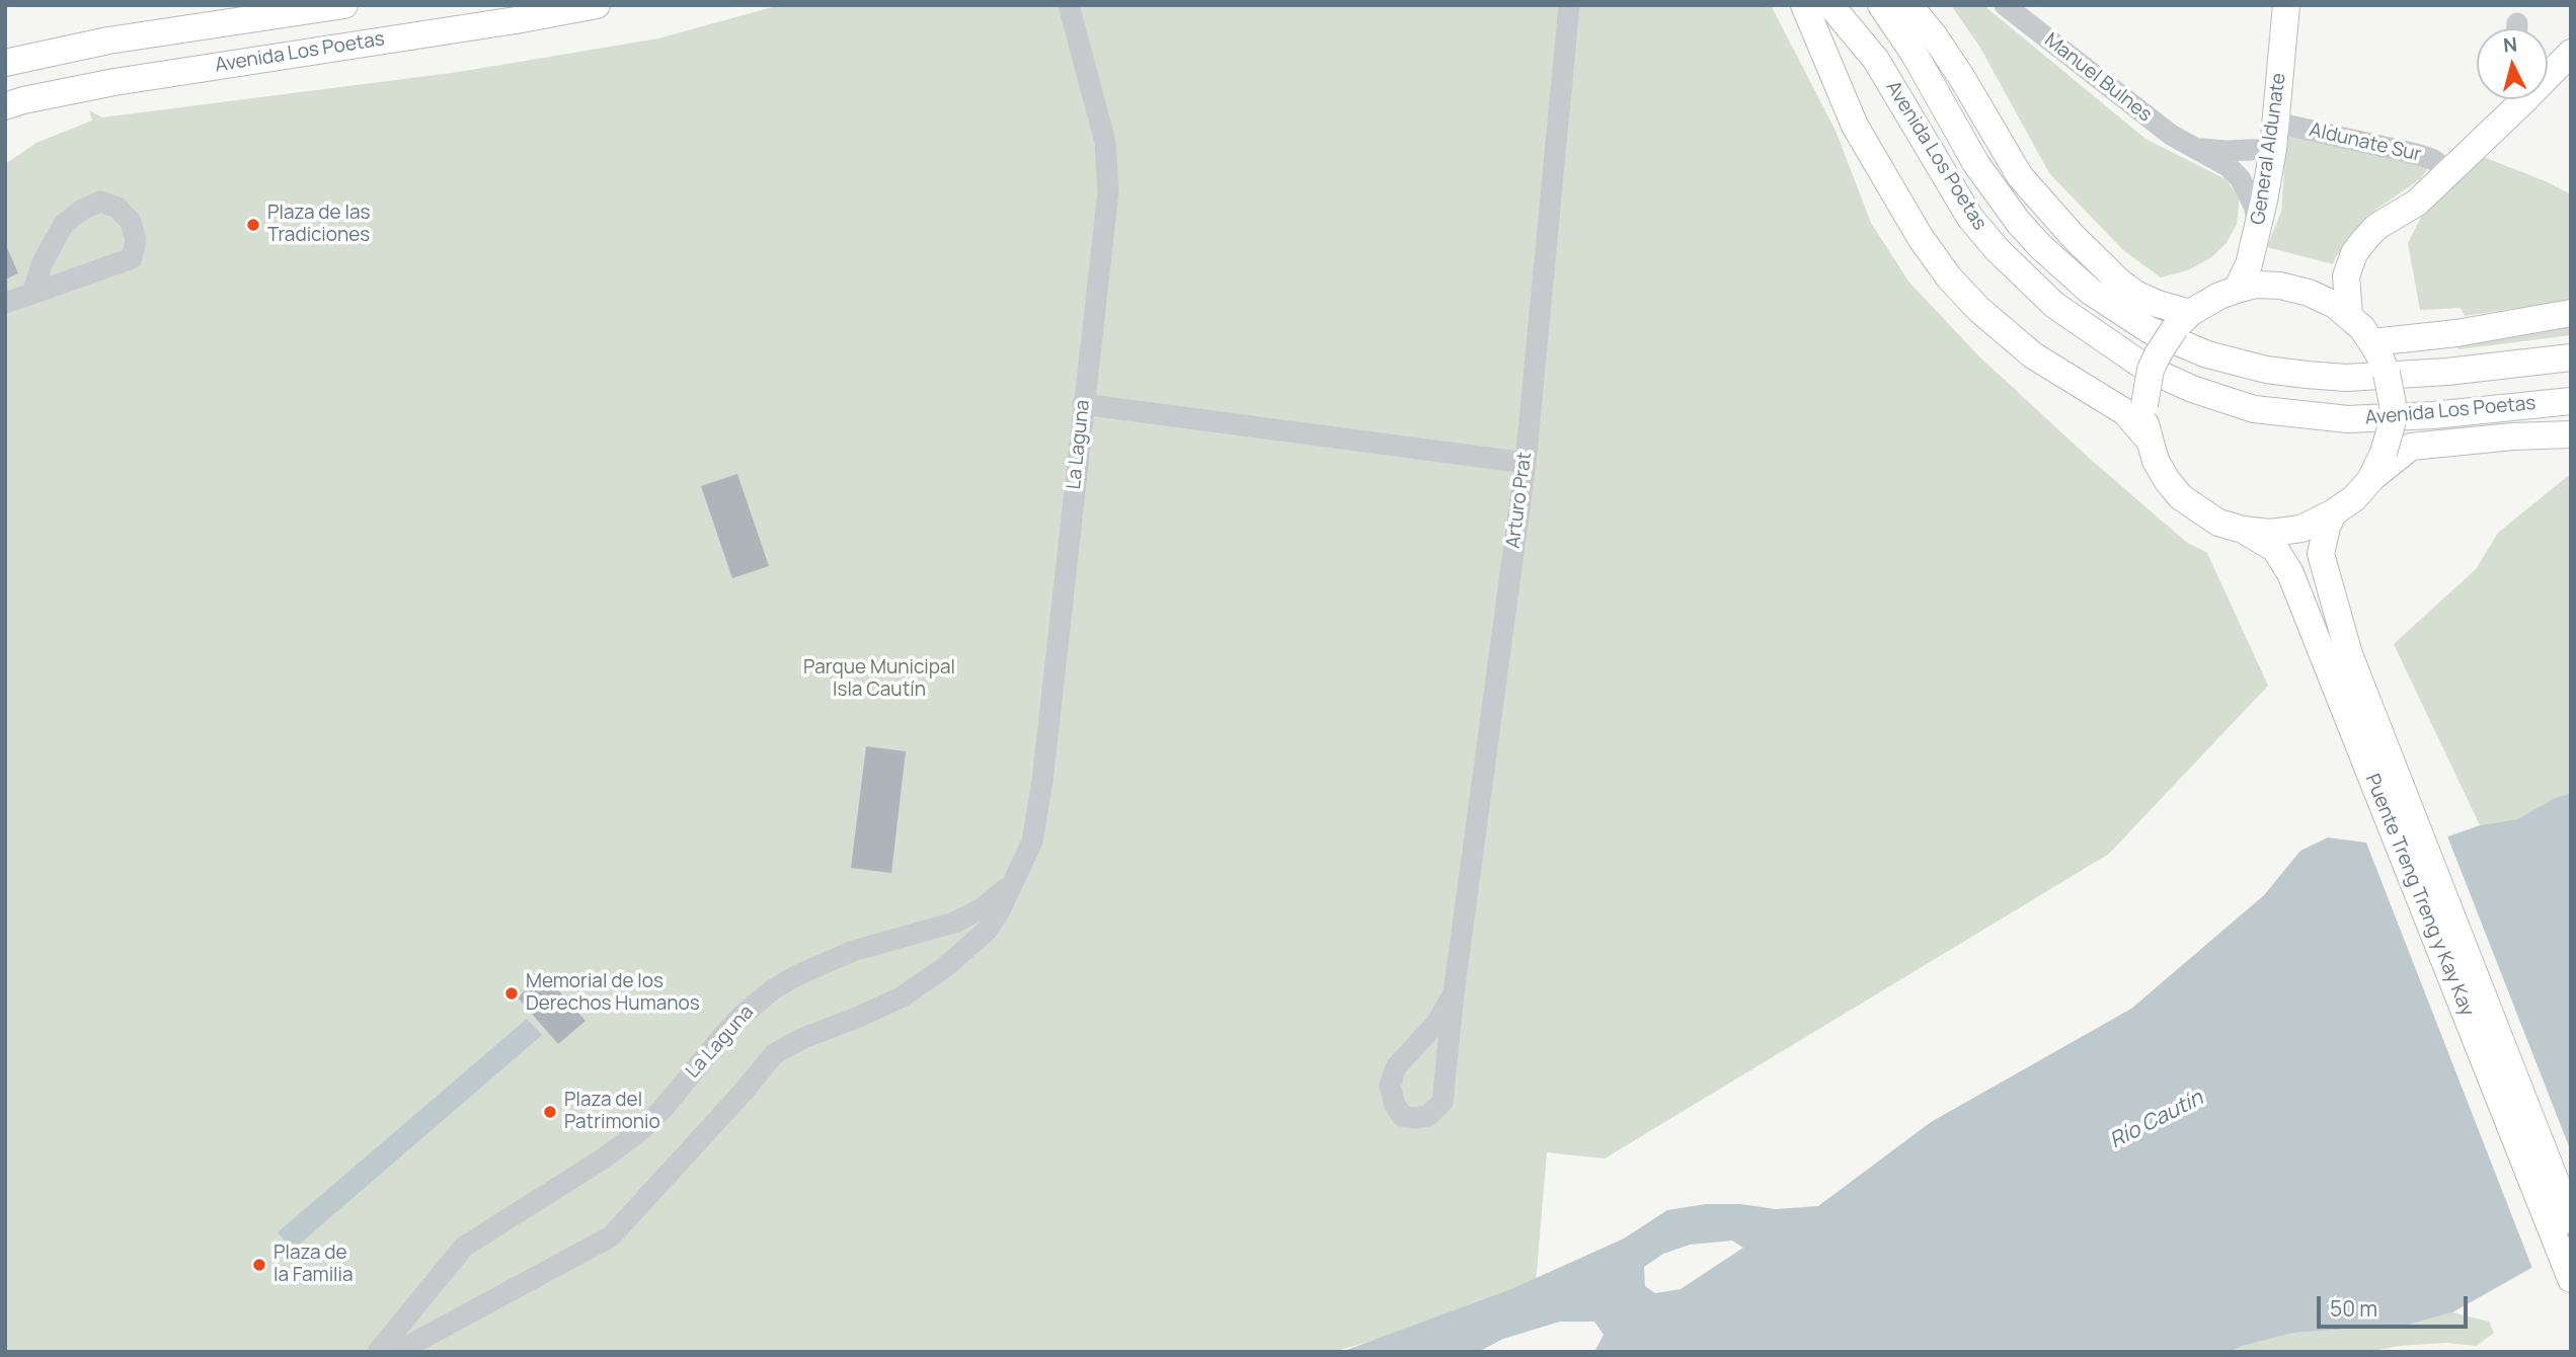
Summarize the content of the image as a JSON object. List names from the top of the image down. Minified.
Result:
{"streets":{"main road":["Avenida Los Poetas","General Aldunate","Puente Treng Treng y Kay Kay"],"street":["Manuel Bulnes","Aldunate Sur","La Laguna","Arturo Prat"]},"crossings":[["Manuel Bulnes","Aldunate Sur"],["Manuel Bulnes","General Aldunate"],["Aldunate Sur","General Aldunate"],["General Aldunate","Puente Treng Treng y Kay Kay"]],"water":["Río Cautín"],"parks":["Parque Municipal Isla Cautín"],"places":["Plaza de las Tradiciones","Memorial de los Derechos Humanos","Plaza del Patrimonio","Plaza de la Familia"],"scale_bar":"50 m","north":"top"}
